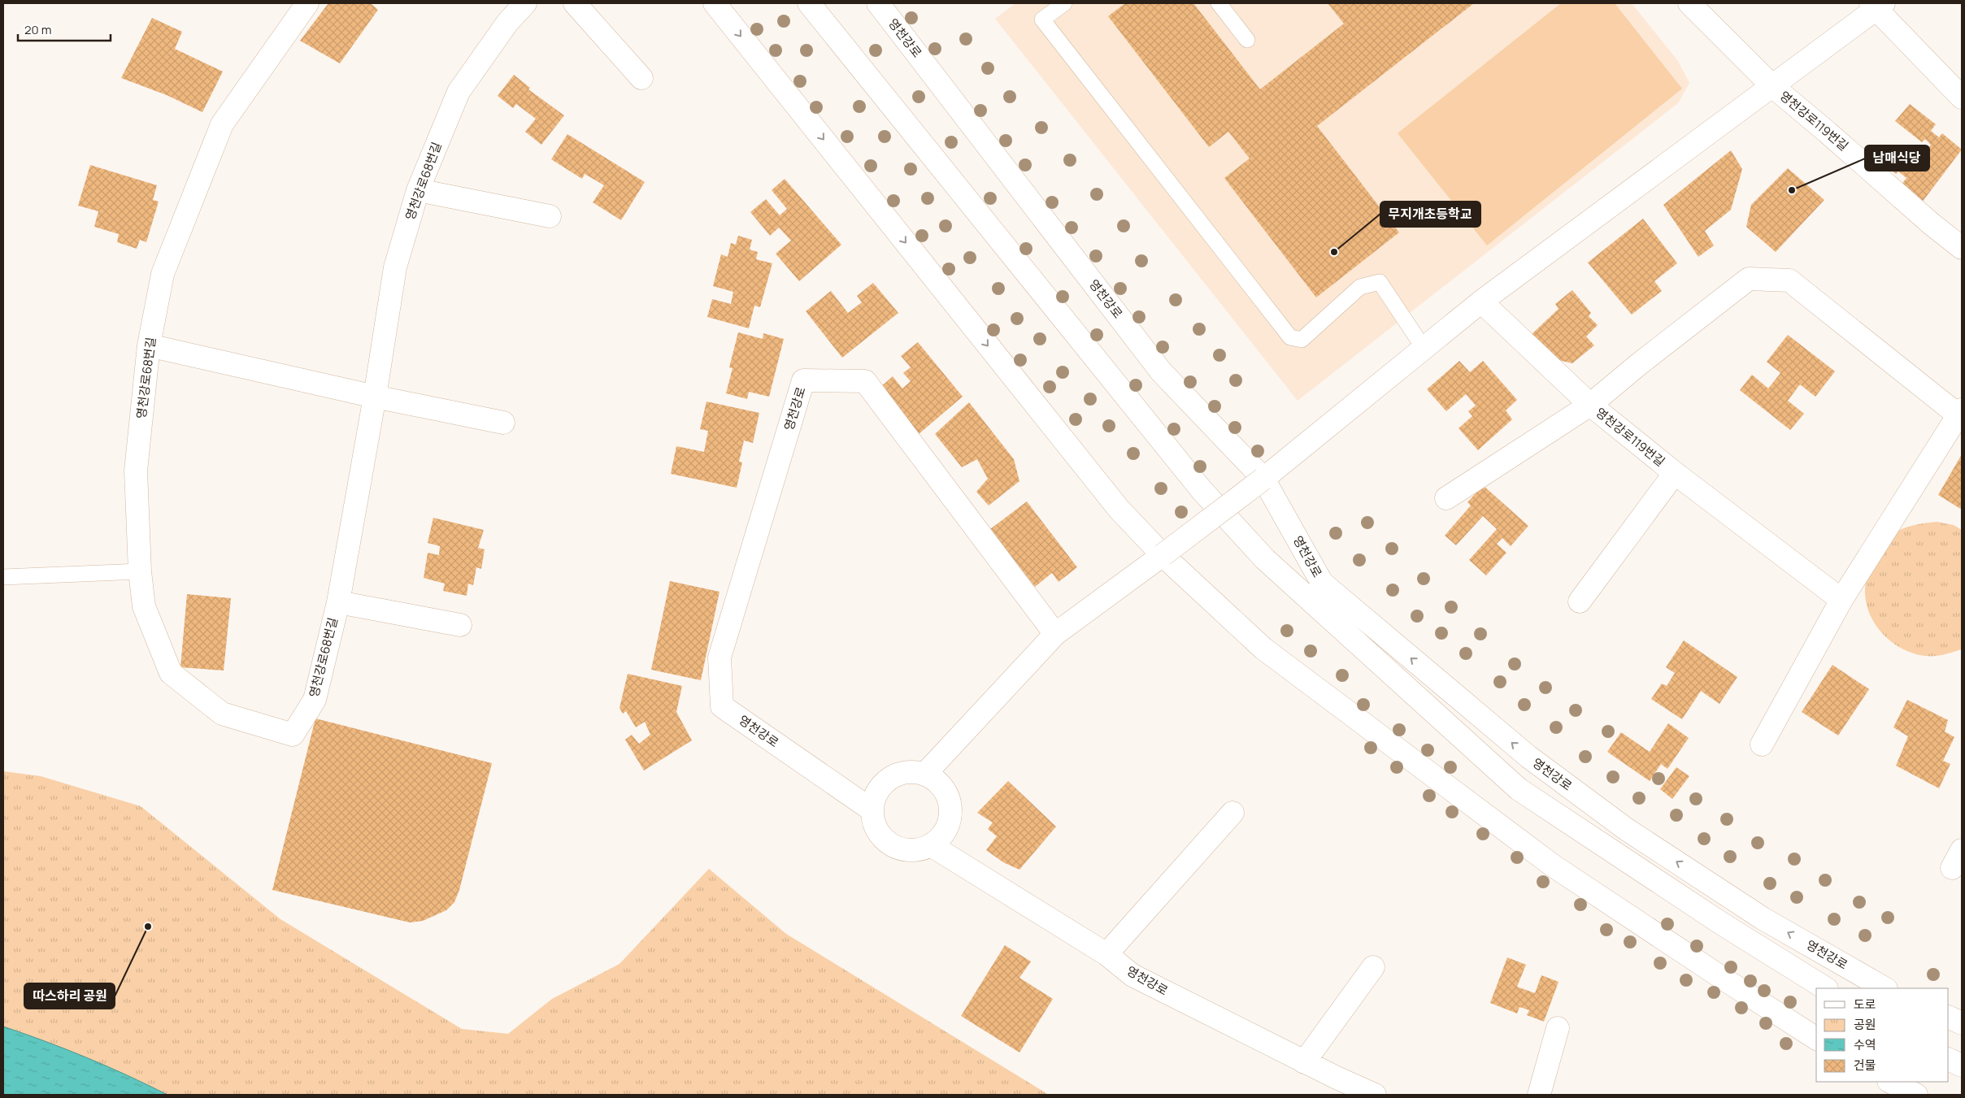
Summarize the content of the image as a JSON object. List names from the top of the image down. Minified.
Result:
{"streets":{"street":["영천강로","영천강로119번길","영천강로68번길"]},"places":["남매식당","무지개초등학교","따스하리 공원"],"legend":["도로","공원","수역","건물"],"scale_bar":"20 m"}
